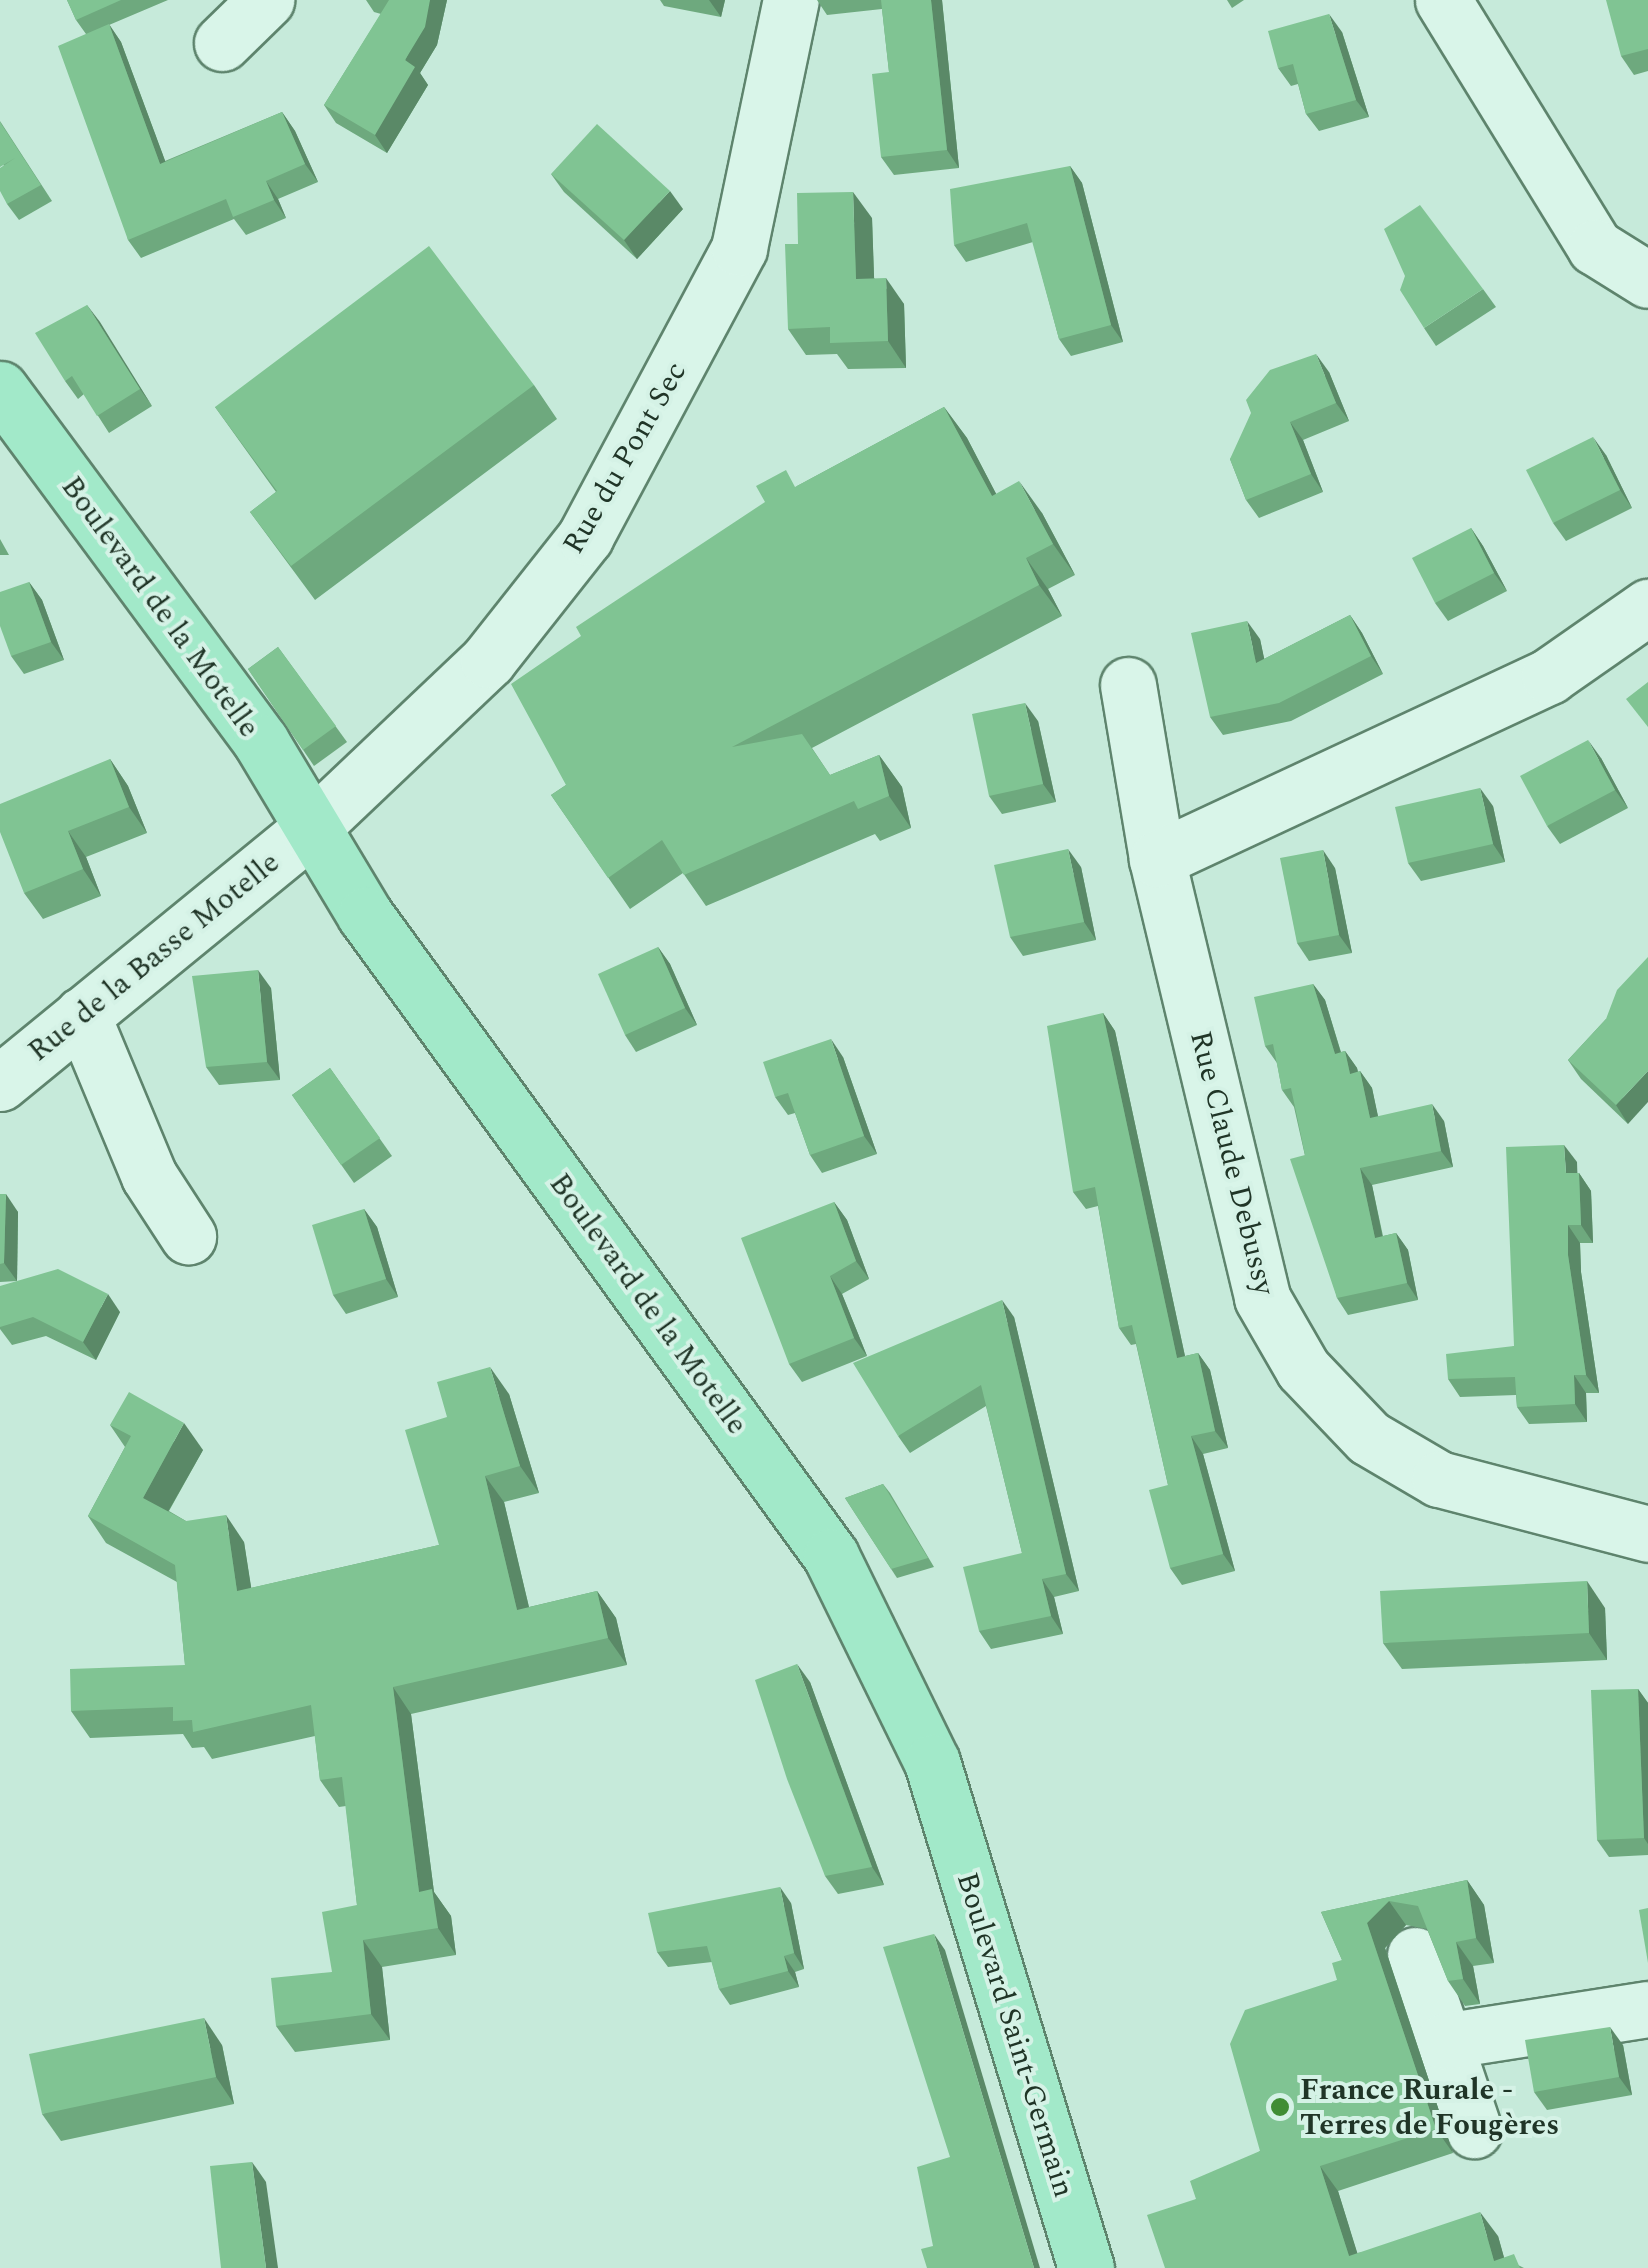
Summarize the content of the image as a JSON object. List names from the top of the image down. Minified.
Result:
{"streets":{"main road":["Boulevard de la Motelle","Boulevard Saint-Germain"],"street":["Rue du Pont Sec","Rue de la Basse Motelle","Rue Claude Debussy"]},"crossings":[["Rue du Pont Sec","Boulevard de la Motelle"],["Rue du Pont Sec","Rue de la Basse Motelle"],["Boulevard de la Motelle","Rue de la Basse Motelle"],["Boulevard de la Motelle","Boulevard Saint-Germain"]],"places":["France Rurale - Terres de Fougères"]}
